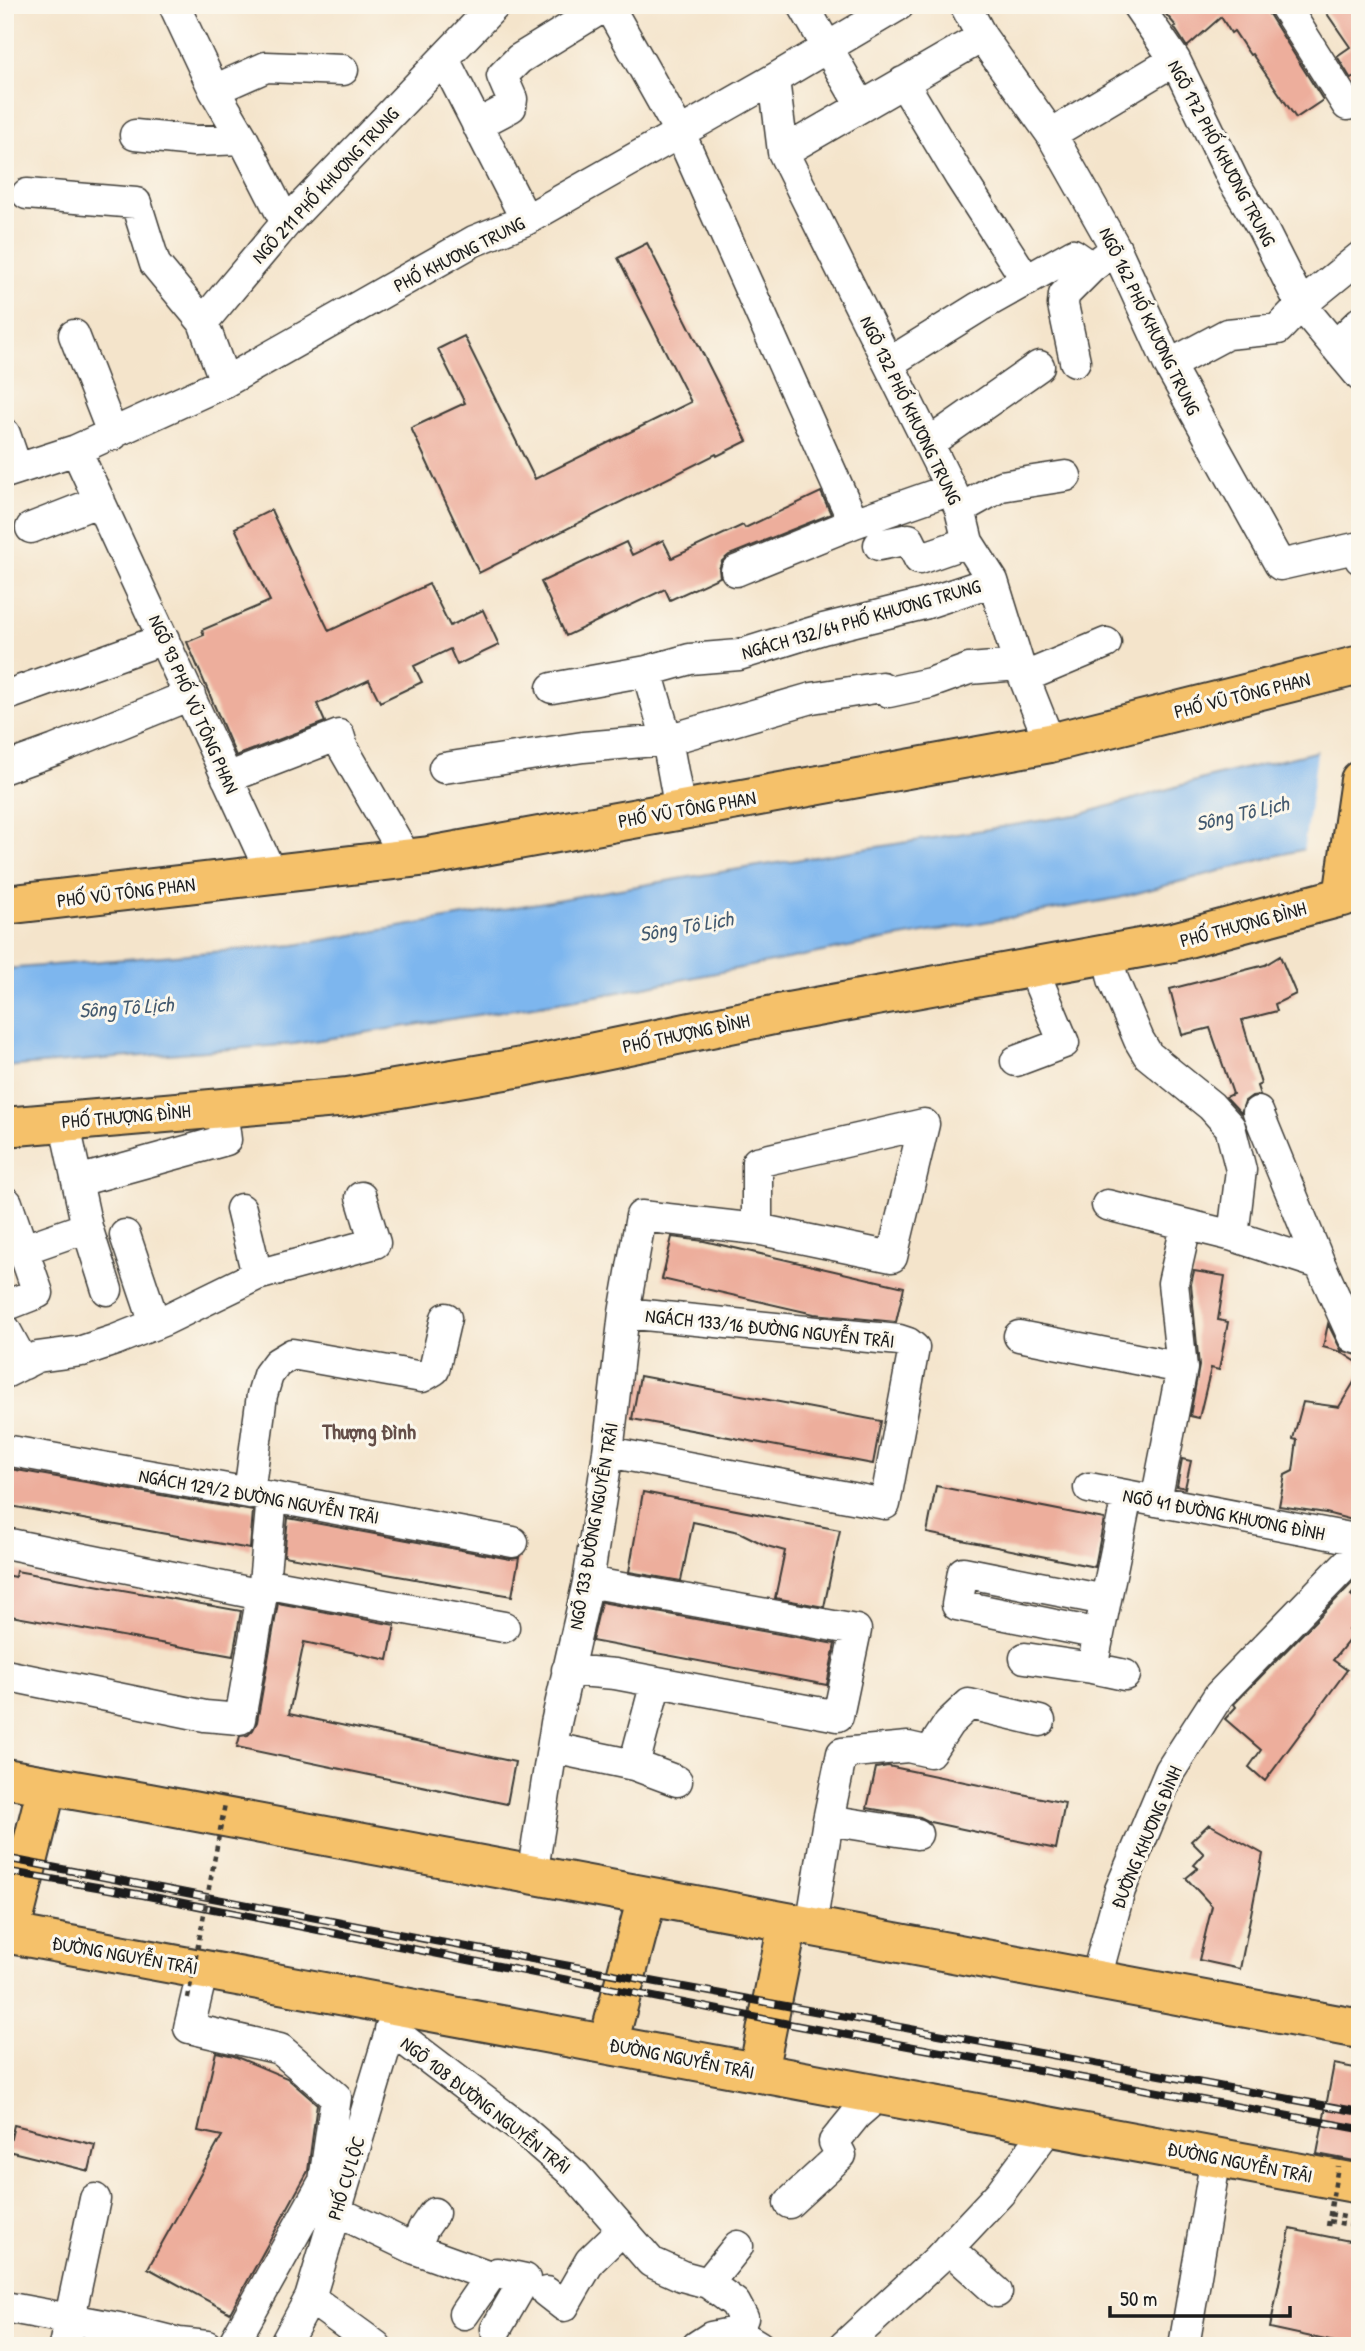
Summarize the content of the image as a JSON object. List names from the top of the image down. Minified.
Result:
{"streets":{"main road":["PHỐ VŨ TÔNG PHAN","PHỐ THƯỢNG ĐÌNH","ĐƯỜNG NGUYỄN TRÃI"],"street":["NGÕ 172 PHỐ KHƯƠNG TRUNG","NGÕ 211 PHỐ KHƯƠNG TRUNG","PHỐ KHƯƠNG TRUNG","NGÕ 162 PHỐ KHƯƠNG TRUNG","NGÕ 132 PHỐ KHƯƠNG TRUNG","NGÁCH 132/64 PHỐ KHƯƠNG TRUNG","NGÕ 93 PHỐ VŨ TÔNG PHAN","NGÁCH 133/16 ĐƯỜNG NGUYỄN TRÃI","NGÁCH 129/2 ĐƯỜNG NGUYỄN TRÃI","NGÕ 41 ĐƯỜNG KHƯƠNG ĐÌNH","NGÕ 133 ĐƯỜNG NGUYỄN TRÃI","ĐƯỜNG KHƯƠNG ĐÌNH","NGÕ 108 ĐƯỜNG NGUYỄN TRÃI","PHỐ CỰ LỘC"]},"crossings":[["PHỐ KHƯƠNG TRUNG","NGÕ 132 PHỐ KHƯƠNG TRUNG"],["PHỐ KHƯƠNG TRUNG","NGÕ 93 PHỐ VŨ TÔNG PHAN"],["NGÕ 132 PHỐ KHƯƠNG TRUNG","NGÁCH 132/64 PHỐ KHƯƠNG TRUNG"],["NGÕ 132 PHỐ KHƯƠNG TRUNG","PHỐ VŨ TÔNG PHAN"],["PHỐ VŨ TÔNG PHAN","NGÕ 93 PHỐ VŨ TÔNG PHAN"],["NGÁCH 133/16 ĐƯỜNG NGUYỄN TRÃI","NGÕ 133 ĐƯỜNG NGUYỄN TRÃI"],["ĐƯỜNG NGUYỄN TRÃI","NGÕ 108 ĐƯỜNG NGUYỄN TRÃI"],["ĐƯỜNG NGUYỄN TRÃI","PHỐ CỰ LỘC"],["NGÕ 108 ĐƯỜNG NGUYỄN TRÃI","PHỐ CỰ LỘC"]],"districts":["Thượng Đình"],"water":["Sông Tô Lịch"],"scale_bar":"50 m"}
